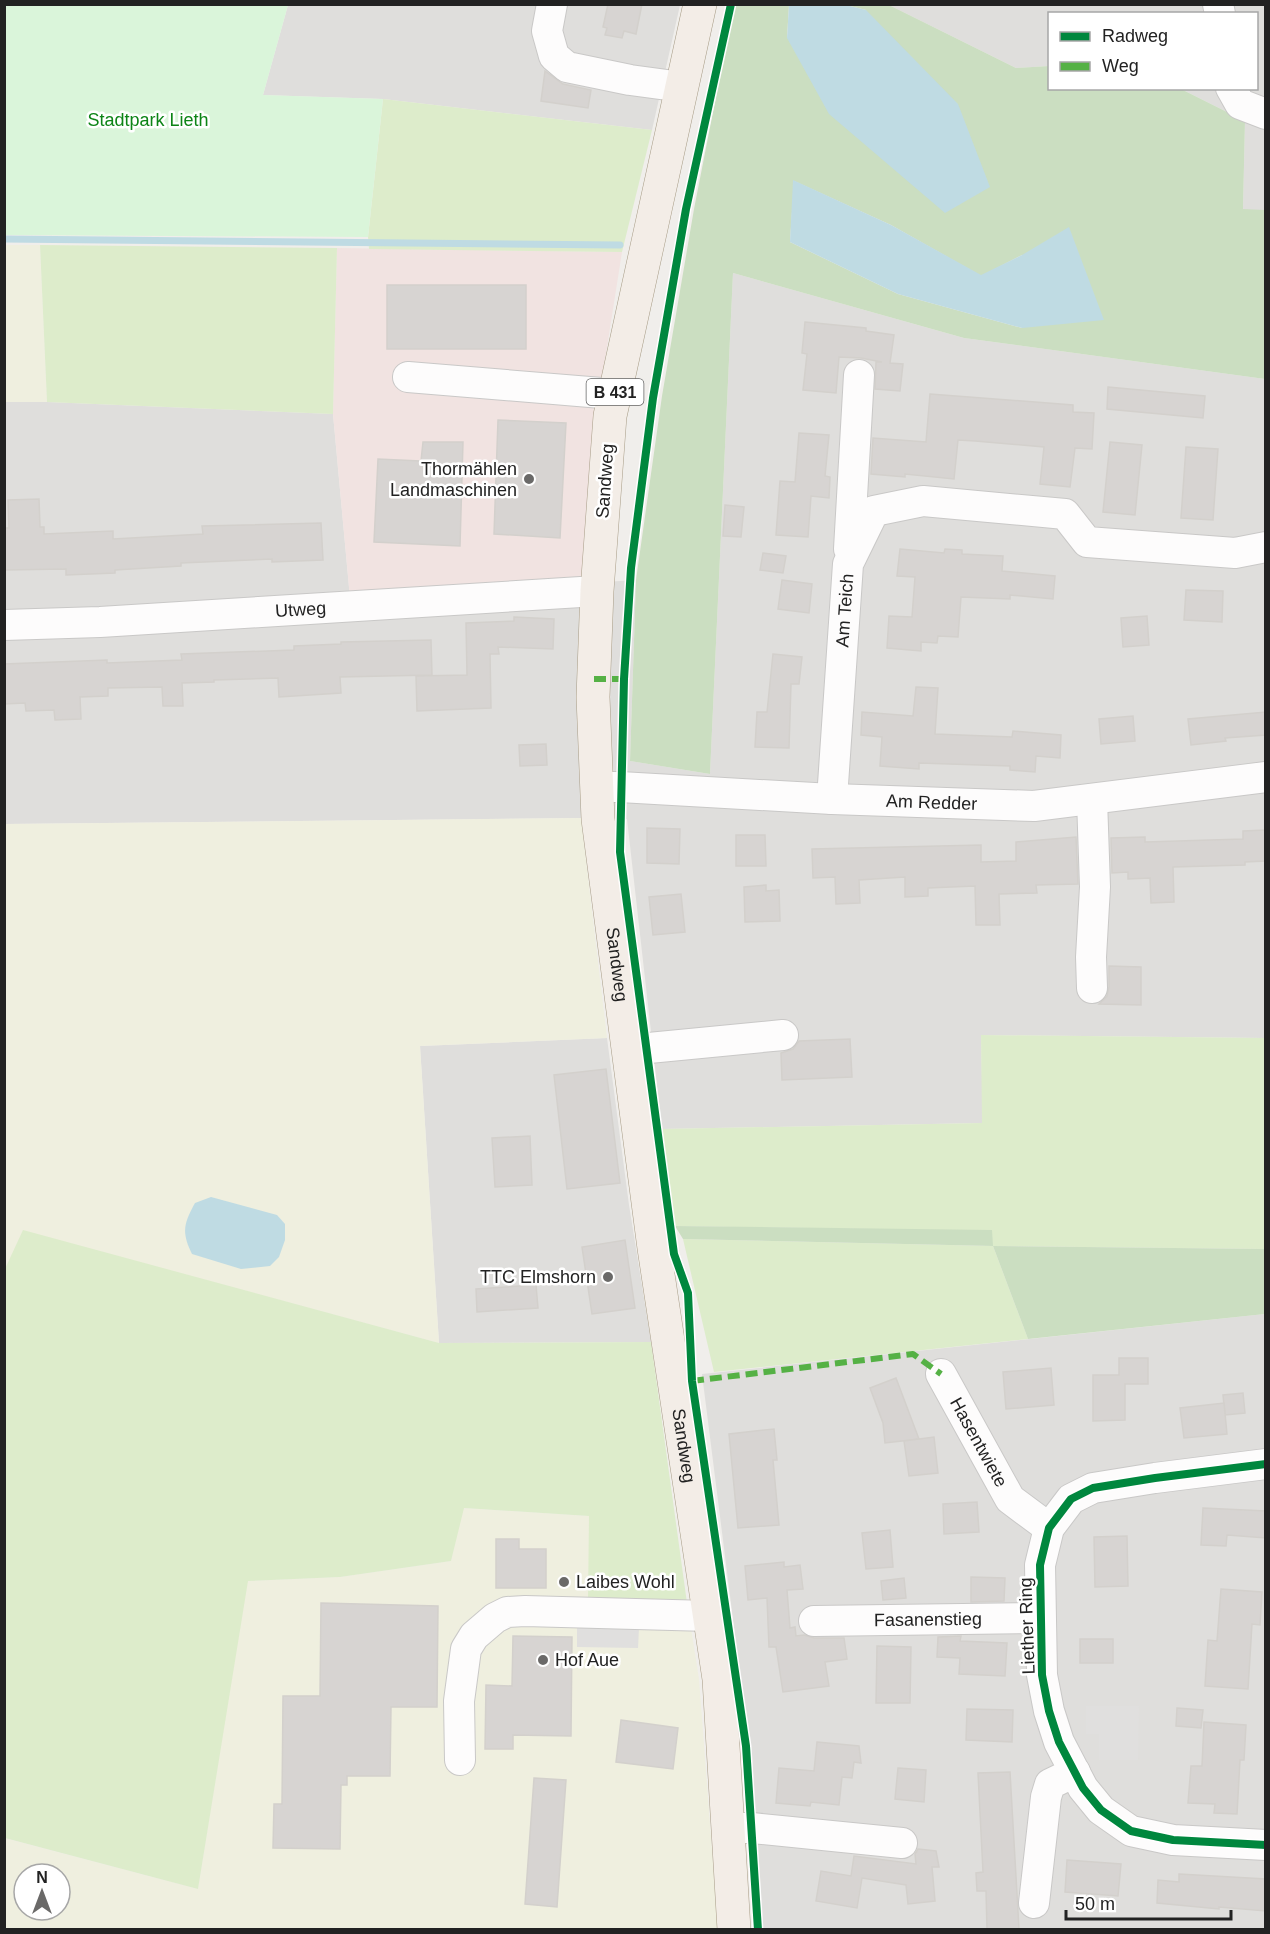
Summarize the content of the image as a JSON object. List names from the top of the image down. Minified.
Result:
{"streets":{"main road":["B 431","Sandweg"],"street":["Utweg","Am Teich","Am Redder","Hasentwiete","Fasanenstieg","Liether Ring"]},"crossings":[["Sandweg","Utweg"],["Sandweg","Am Redder"],["Am Teich","Am Redder"],["Hasentwiete","Liether Ring"],["Fasanenstieg","Liether Ring"]],"parks":["Stadtpark Lieth"],"places":["Thormählen Landmaschinen","TTC Elmshorn","Laibes Wohl","Hof Aue"],"legend":["Radweg","Weg"],"scale_bar":"50 m","north":"top"}
